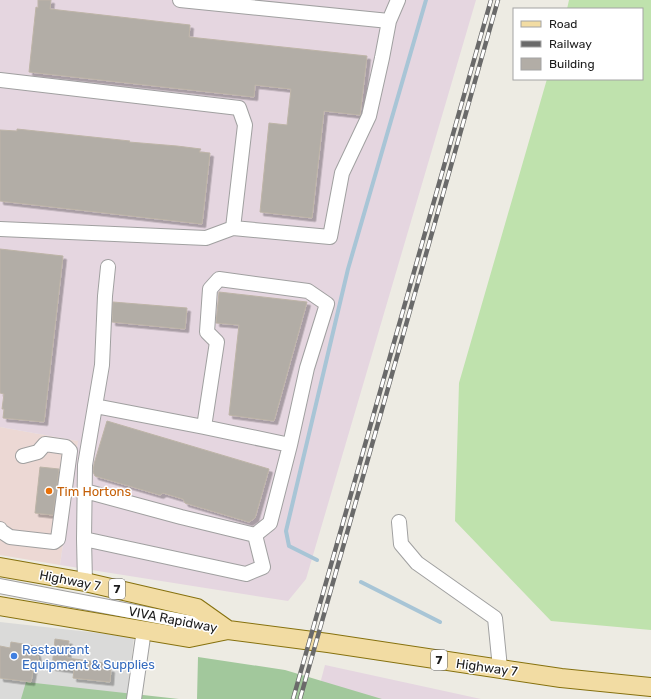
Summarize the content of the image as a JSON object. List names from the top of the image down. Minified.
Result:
{"streets":{"main road":["Highway 7","7"],"lane":["VIVA Rapidway"]},"crossings":[["Highway 7","VIVA Rapidway"]],"places":["Tim Hortons","Restaurant Equipment & Supplies"],"legend":["Road","Railway","Building"]}
